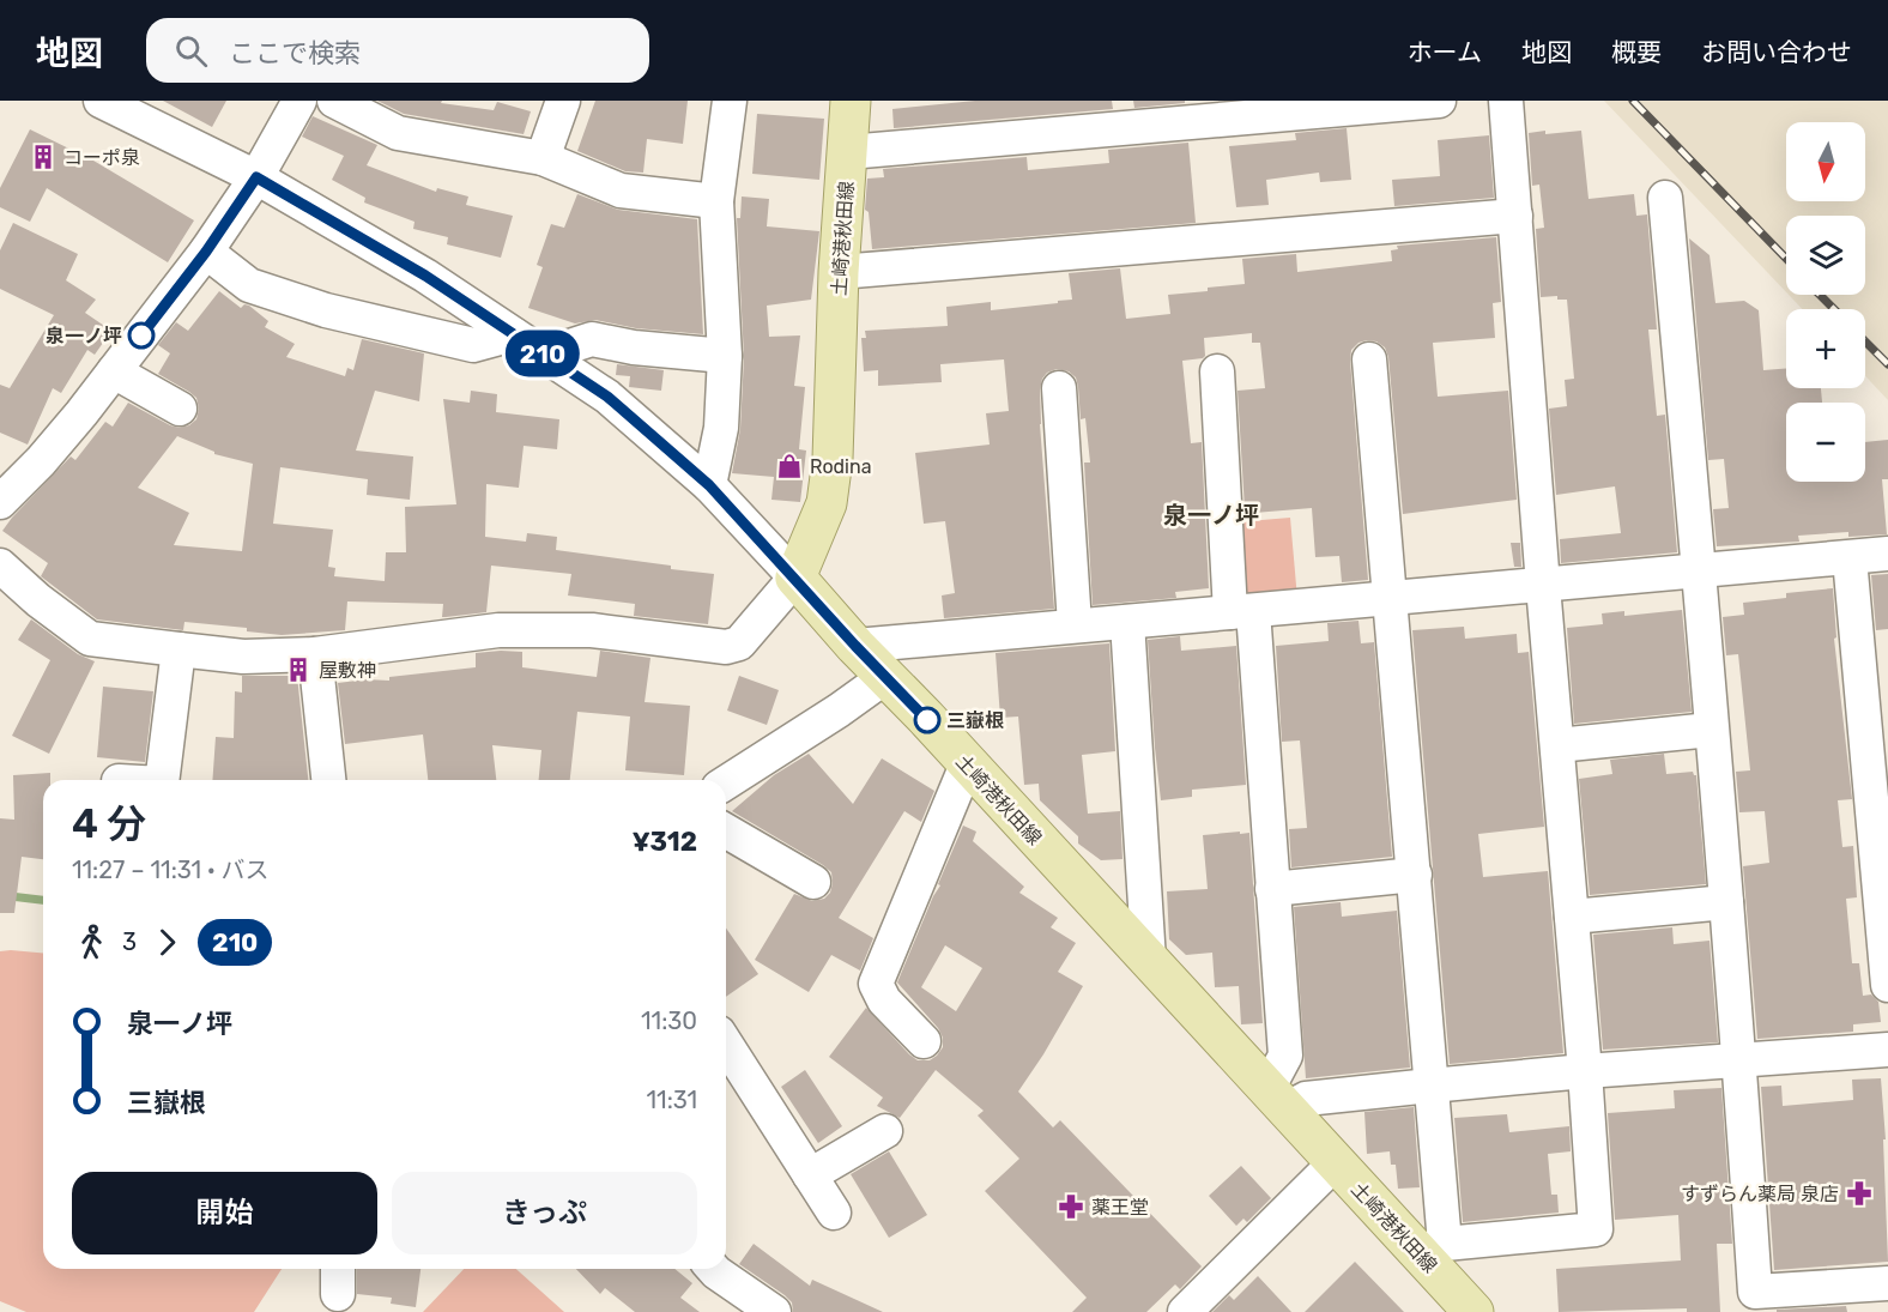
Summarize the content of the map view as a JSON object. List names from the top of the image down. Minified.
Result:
{"streets":{"main road":["土崎港秋田線"]},"districts":["泉一ノ坪"],"places":{"building":["コーポ泉","屋敷神"],"other":["泉一ノ坪","三嶽根"],"shop":["Rodina"],"pharmacy":["すずらん薬局 泉店","薬王堂"]},"lines":["bus line 210"],"north":"bottom","page":{"header":"地図","search":"ここで検索","nav":["ホーム","地図","概要","お問い合わせ"],"on_map":"210","map_buttons":["+","−"],"heading":["4 分","11:27 – 11:31 · バス","¥312"],"legs":["3","210"],"list":[{"name":"泉一ノ坪","value":"11:30"},{"name":"三嶽根","value":"11:31"}],"buttons":["開始","きっぷ"]}}
